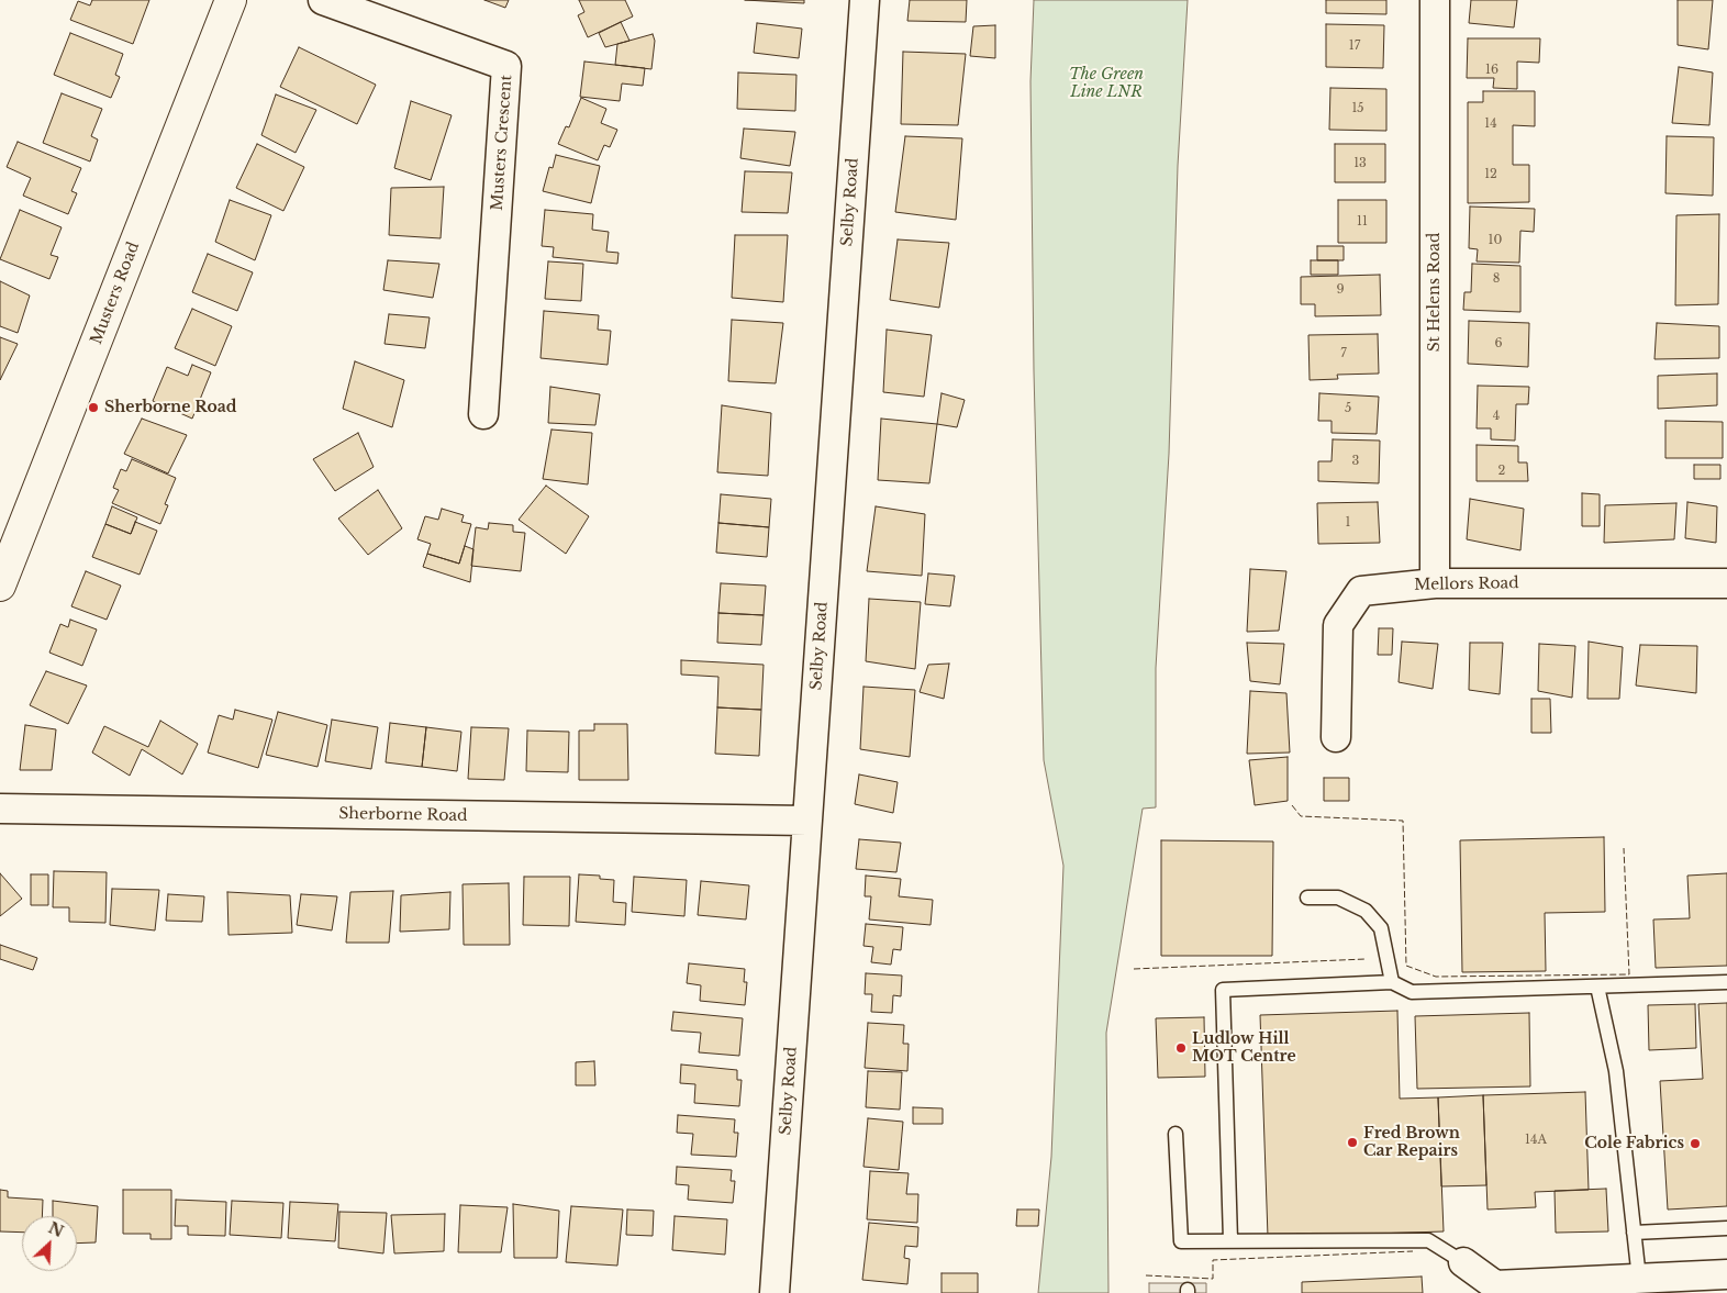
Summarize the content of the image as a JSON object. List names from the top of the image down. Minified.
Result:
{"streets":{"street":["Musters Crescent","Selby Road","St Helens Road","Musters Road","Mellors Road","Sherborne Road"]},"crossings":[["Selby Road","Sherborne Road"],["St Helens Road","Mellors Road"]],"parks":["The Green Line LNR"],"places":["Sherborne Road","Ludlow Hill MOT Centre","Fred Brown Car Repairs","Cole Fabrics"],"house_numbers":["17","16","15","14","13","12","11","10","8","9","6","7","5","4","3","2","1","14A"],"north":"top right"}
